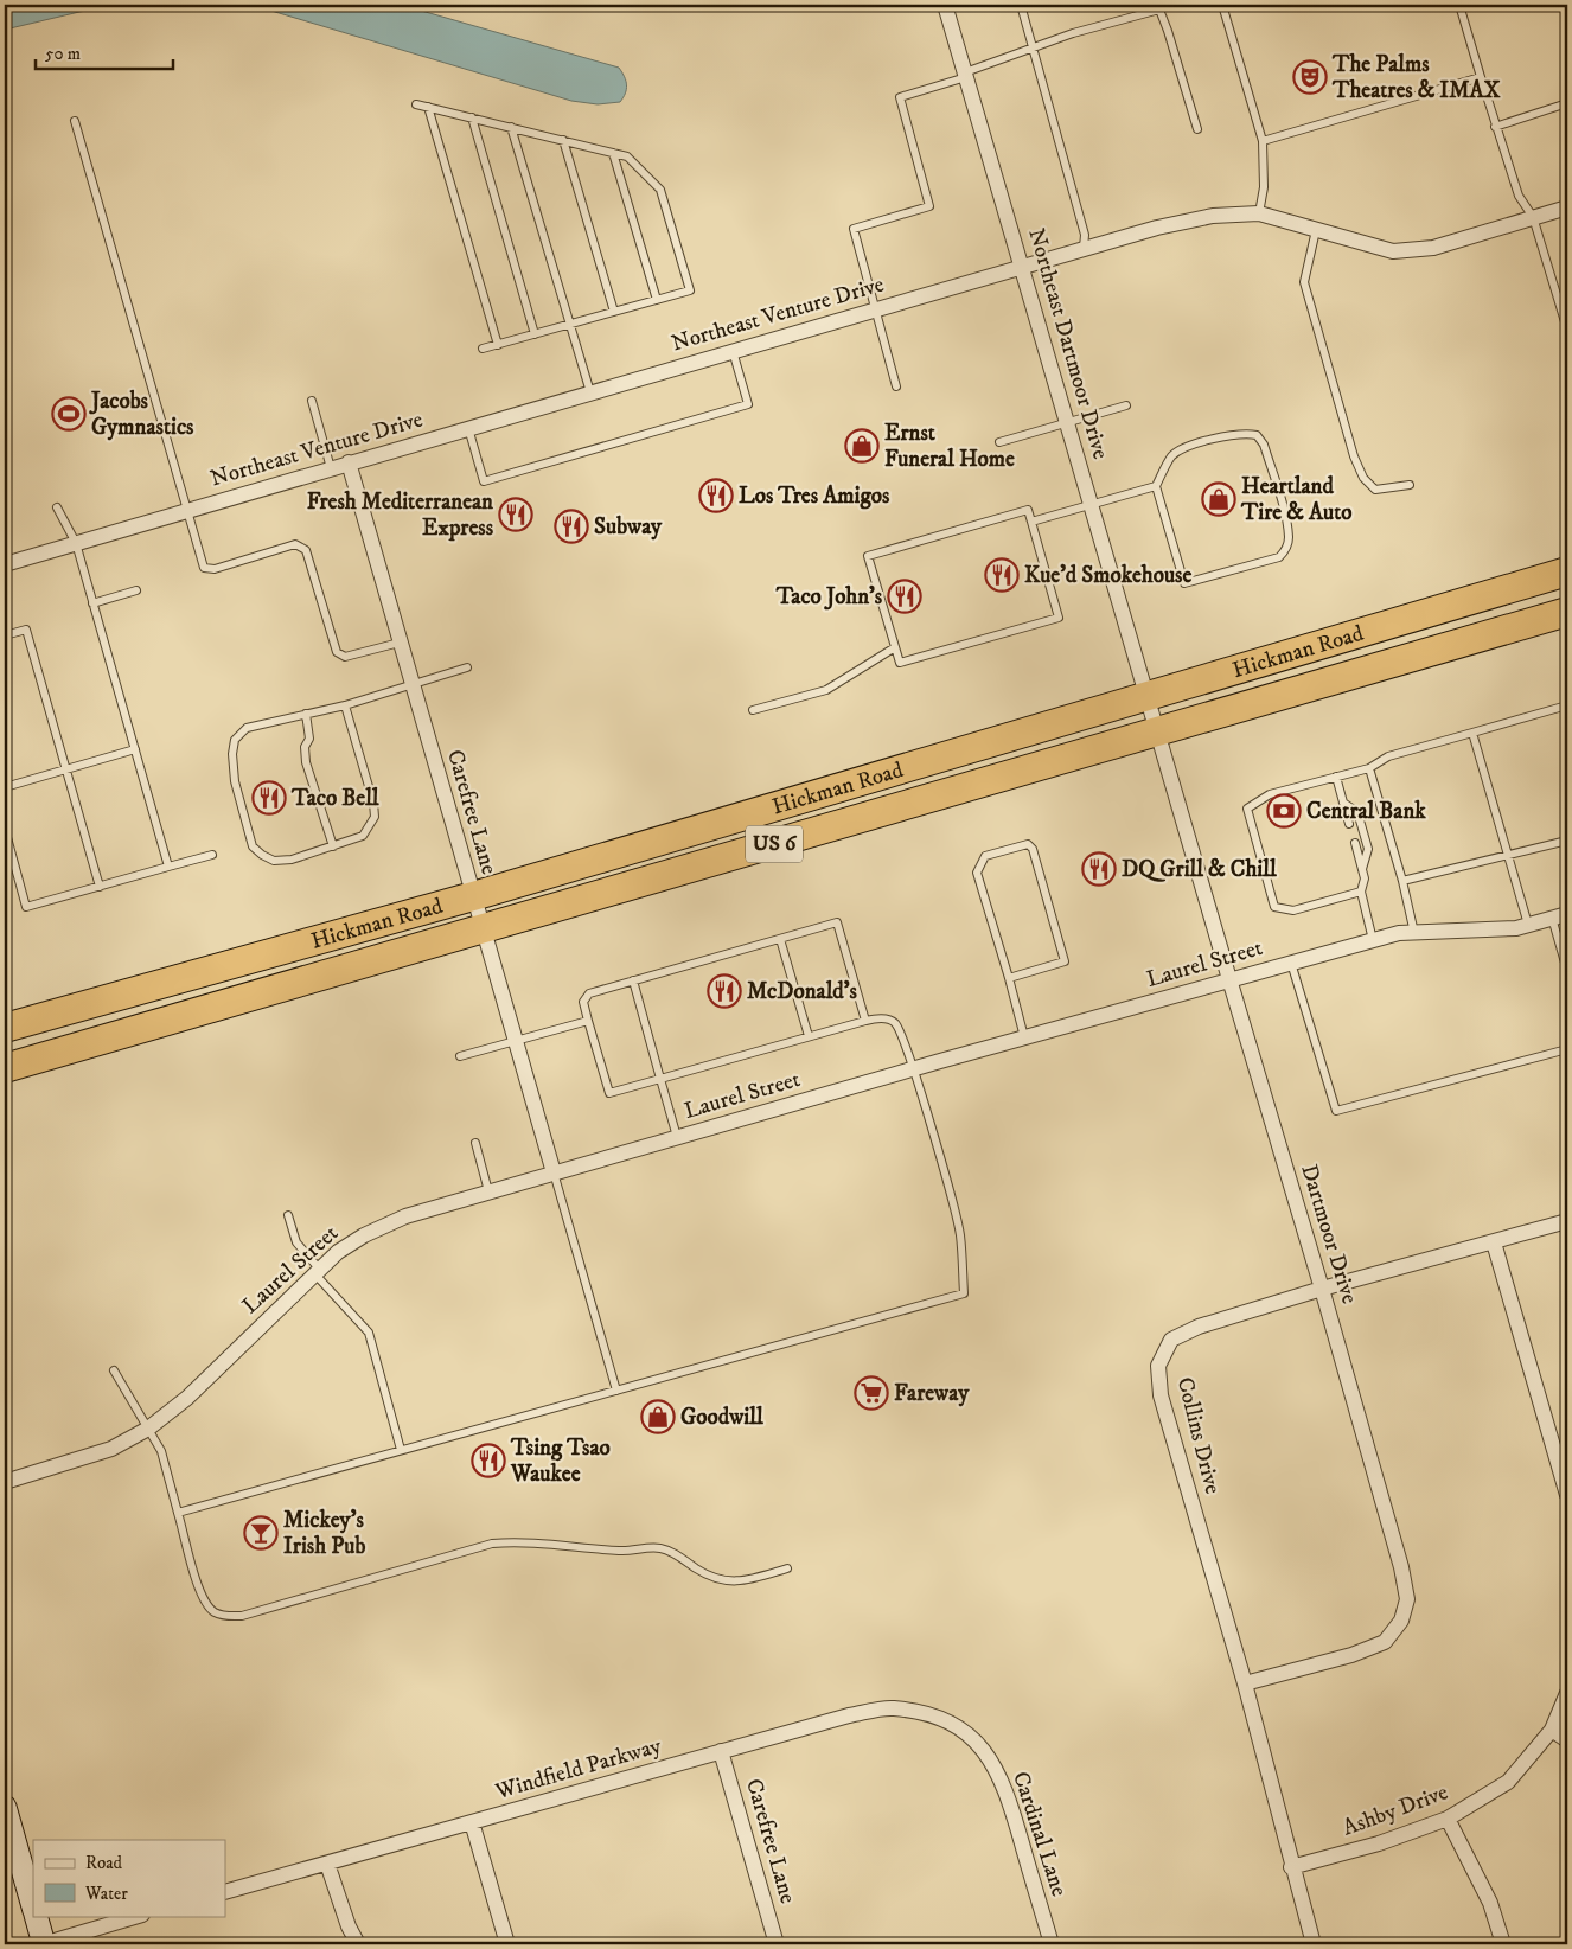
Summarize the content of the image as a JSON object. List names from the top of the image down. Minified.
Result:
{"streets":{"highway":["Hickman Road","US 6"],"street":["Northeast Venture Drive","Northeast Dartmoor Drive","Carefree Lane","Laurel Street","Dartmoor Drive","Collins Drive","Windfield Parkway","Ashby Drive","Cardinal Lane"]},"crossings":[["Northeast Venture Drive","Northeast Dartmoor Drive"],["Northeast Venture Drive","Carefree Lane"],["Northeast Dartmoor Drive","Hickman Road"],["Northeast Dartmoor Drive","Dartmoor Drive"],["Hickman Road","Carefree Lane"],["Hickman Road","Dartmoor Drive"],["Carefree Lane","Laurel Street"],["Carefree Lane","Windfield Parkway"],["Laurel Street","Dartmoor Drive"],["Dartmoor Drive","Collins Drive"],["Collins Drive","Ashby Drive"],["Windfield Parkway","Cardinal Lane"]],"places":{"theatre":["The Palms Theatres & IMAX"],"sports":["Jacobs Gymnastics"],"shop":["Ernst Funeral Home","Heartland Tire & Auto","Goodwill"],"restaurant":["Los Tres Amigos","Fresh Mediterranean Express","Subway","Kue'd Smokehouse","Taco John's","Taco Bell","DQ Grill & Chill","McDonald's","Tsing Tsao Waukee"],"bank":["Central Bank"],"supermarket":["Fareway"],"bar":["Mickey's Irish Pub"]},"legend":["Road","Water"],"scale_bar":"50 m"}
